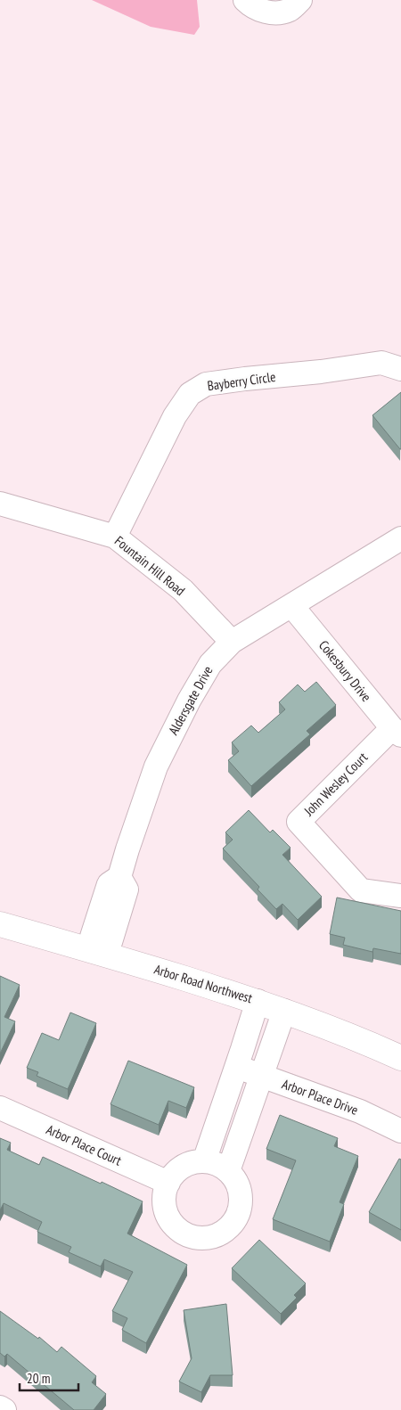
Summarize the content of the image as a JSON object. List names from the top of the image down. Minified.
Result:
{"streets":{"street":["Bayberry Circle","Fountain Hill Road","Cokesbury Drive","Aldersgate Drive","John Wesley Court","Arbor Road Northwest","Arbor Place Drive","Arbor Place Court"]},"crossings":[["Bayberry Circle","Fountain Hill Road"],["Fountain Hill Road","Aldersgate Drive"],["Cokesbury Drive","Aldersgate Drive"],["Cokesbury Drive","John Wesley Court"],["Aldersgate Drive","Arbor Road Northwest"]],"scale_bar":"20 m"}
